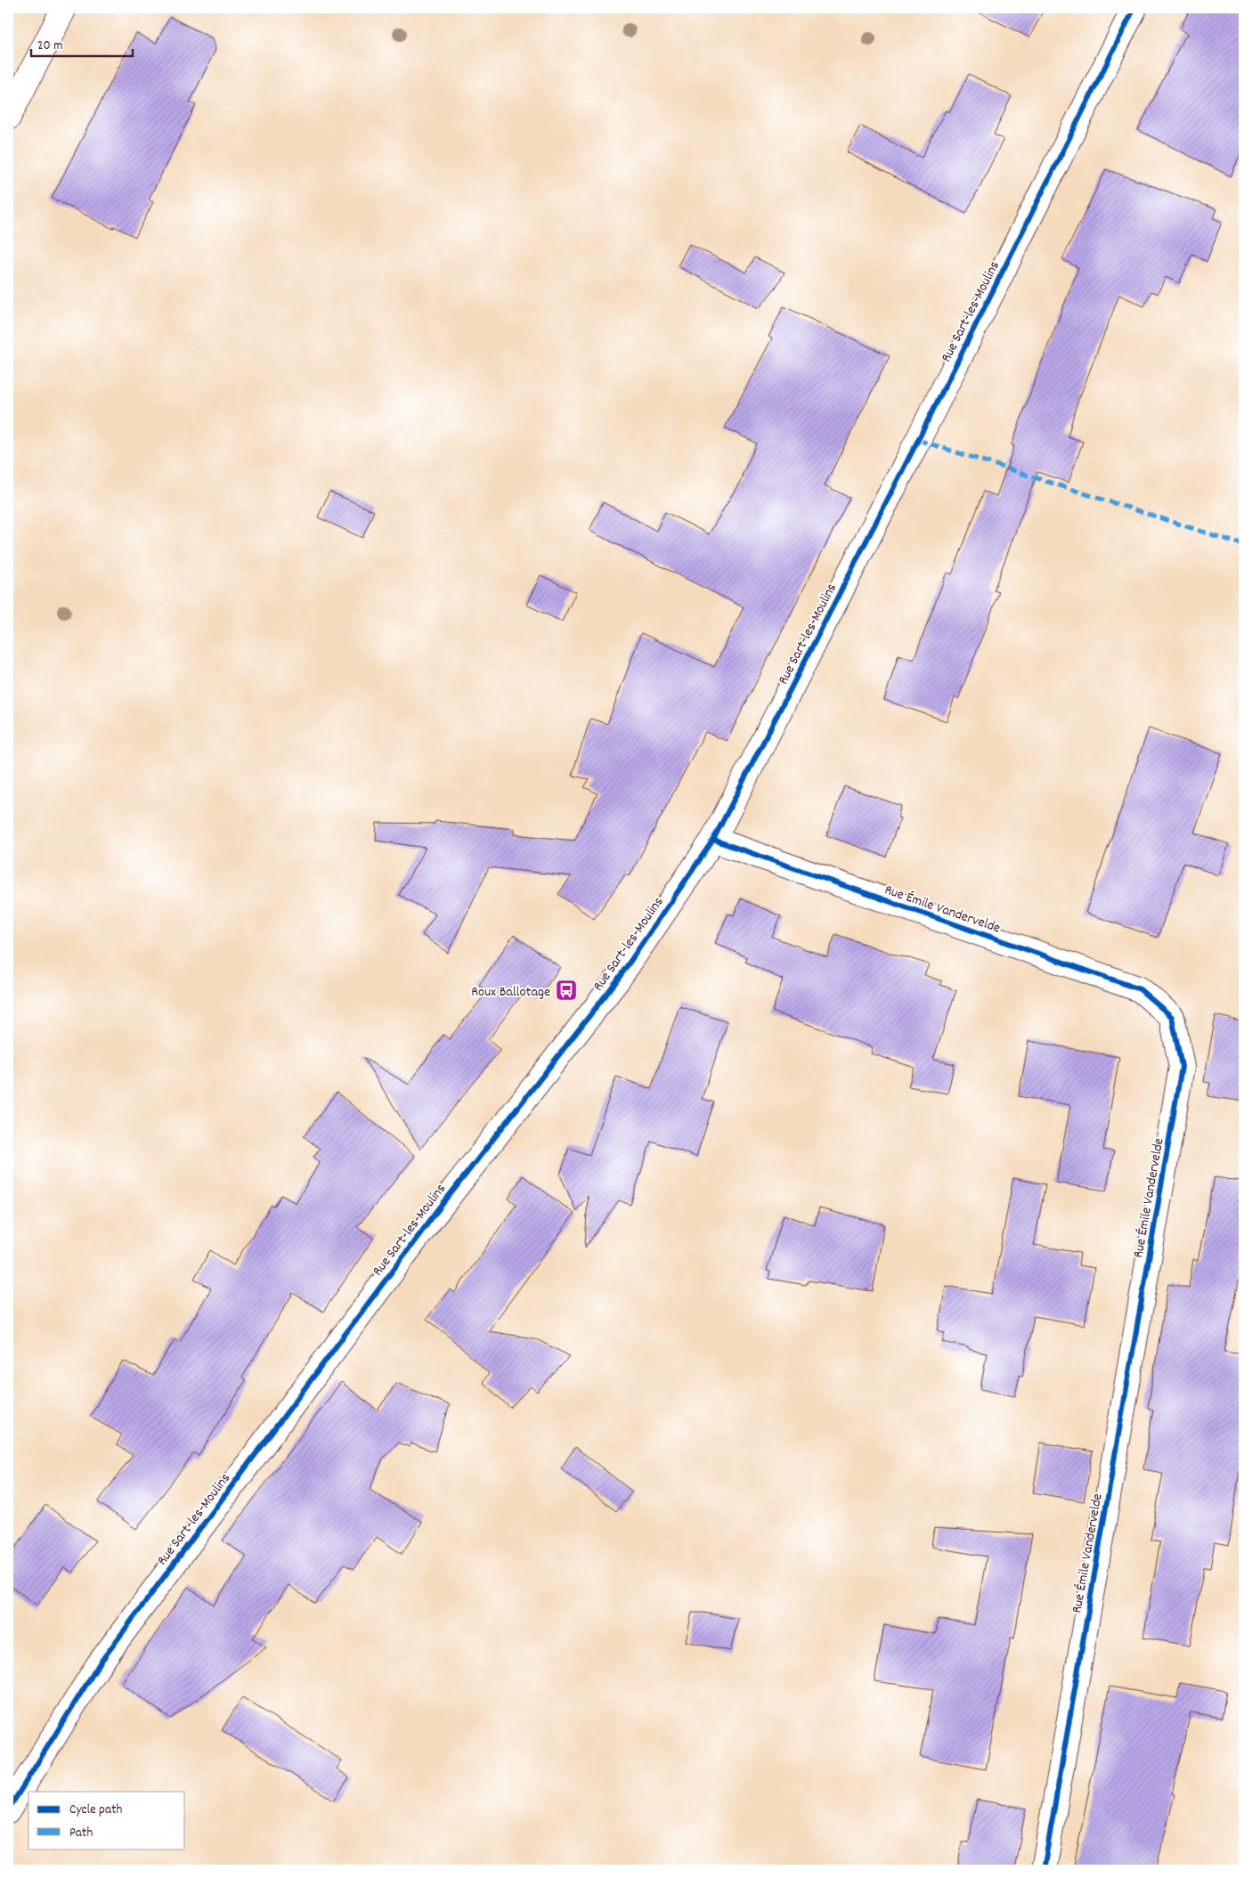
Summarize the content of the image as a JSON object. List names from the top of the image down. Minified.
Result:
{"streets":{"street":["Rue Sart-les-Moulins","Rue Émile Vandervelde"]},"crossings":[["Rue Sart-les-Moulins","Rue Émile Vandervelde"]],"places":{"bus stop":["Roux Ballotage"]},"legend":["Cycle path","Path"],"scale_bar":"20 m"}
